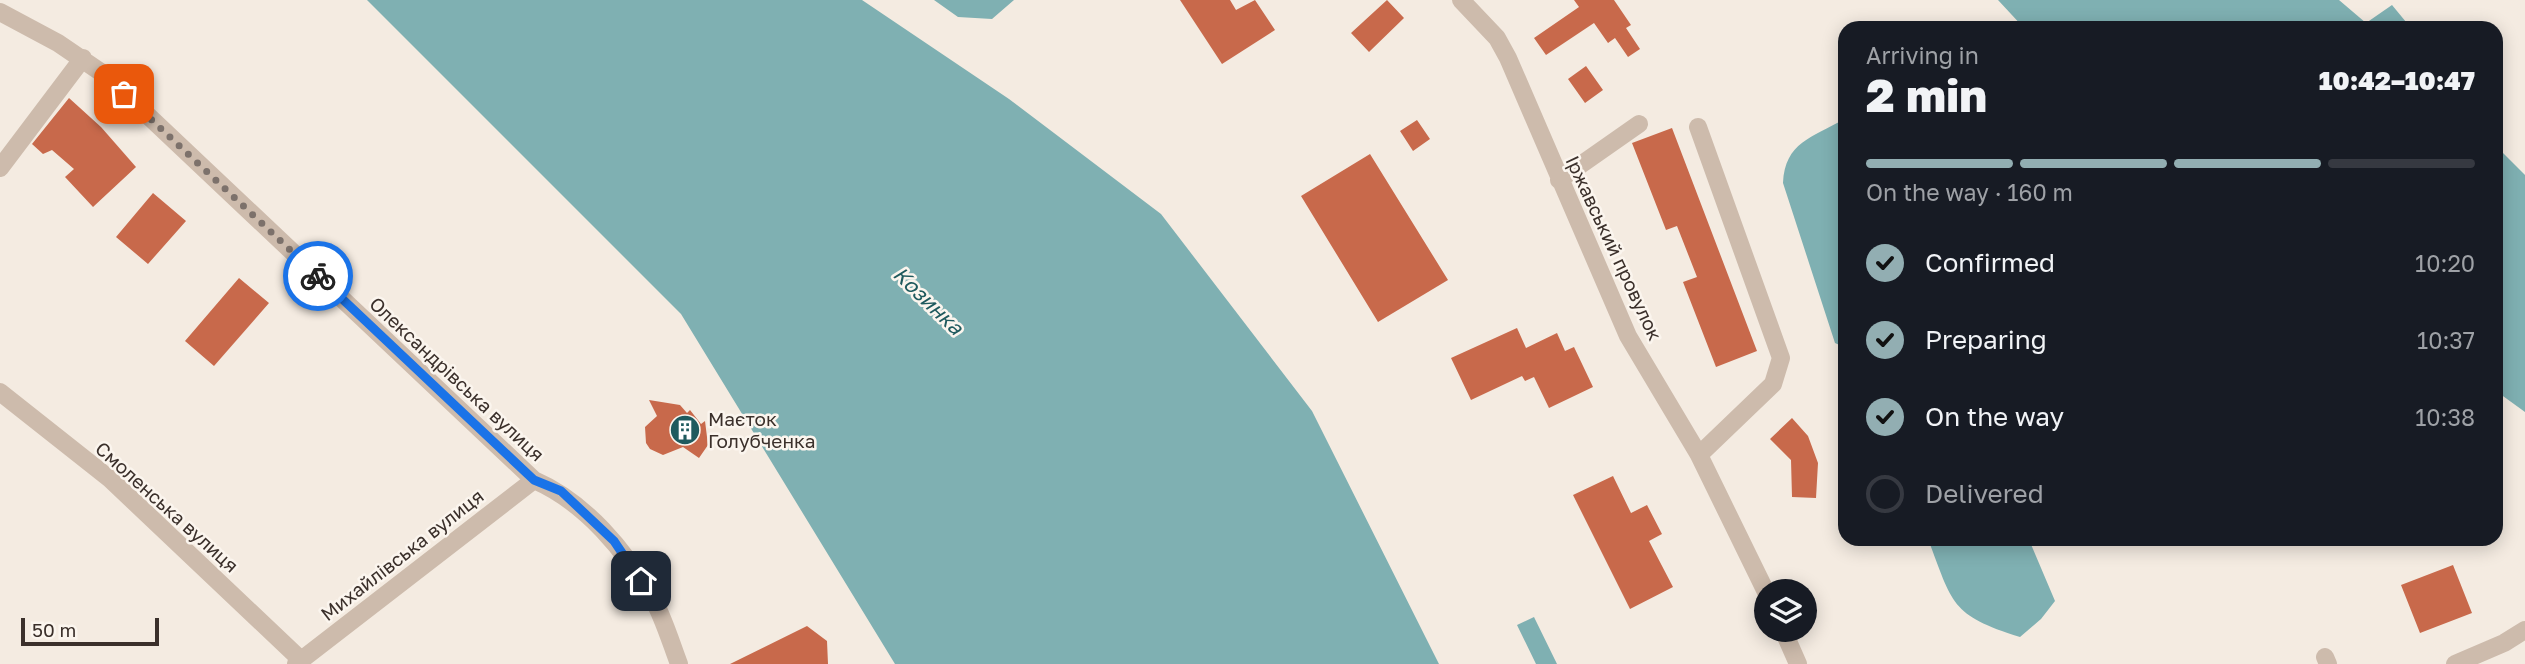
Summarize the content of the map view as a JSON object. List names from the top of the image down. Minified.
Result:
{"streets":{"street":["Іржавський провулок","Олександрівська вулиця","Смоленська вулиця","Михайлівська вулиця"]},"crossings":[["Олександрівська вулиця","Михайлівська вулиця"],["Смоленська вулиця","Михайлівська вулиця"]],"water":["Козинка"],"places":{"building":["Маєток Голубченка"]},"scale_bar":"50 m","page":{"heading":["2 min","Arriving in","10:42–10:47"],"bar":"On the way · 160 m","list":[["Confirmed","10:20"],["Preparing","10:37"],["On the way","10:38"],"Delivered"],"scale":"50 m"}}
